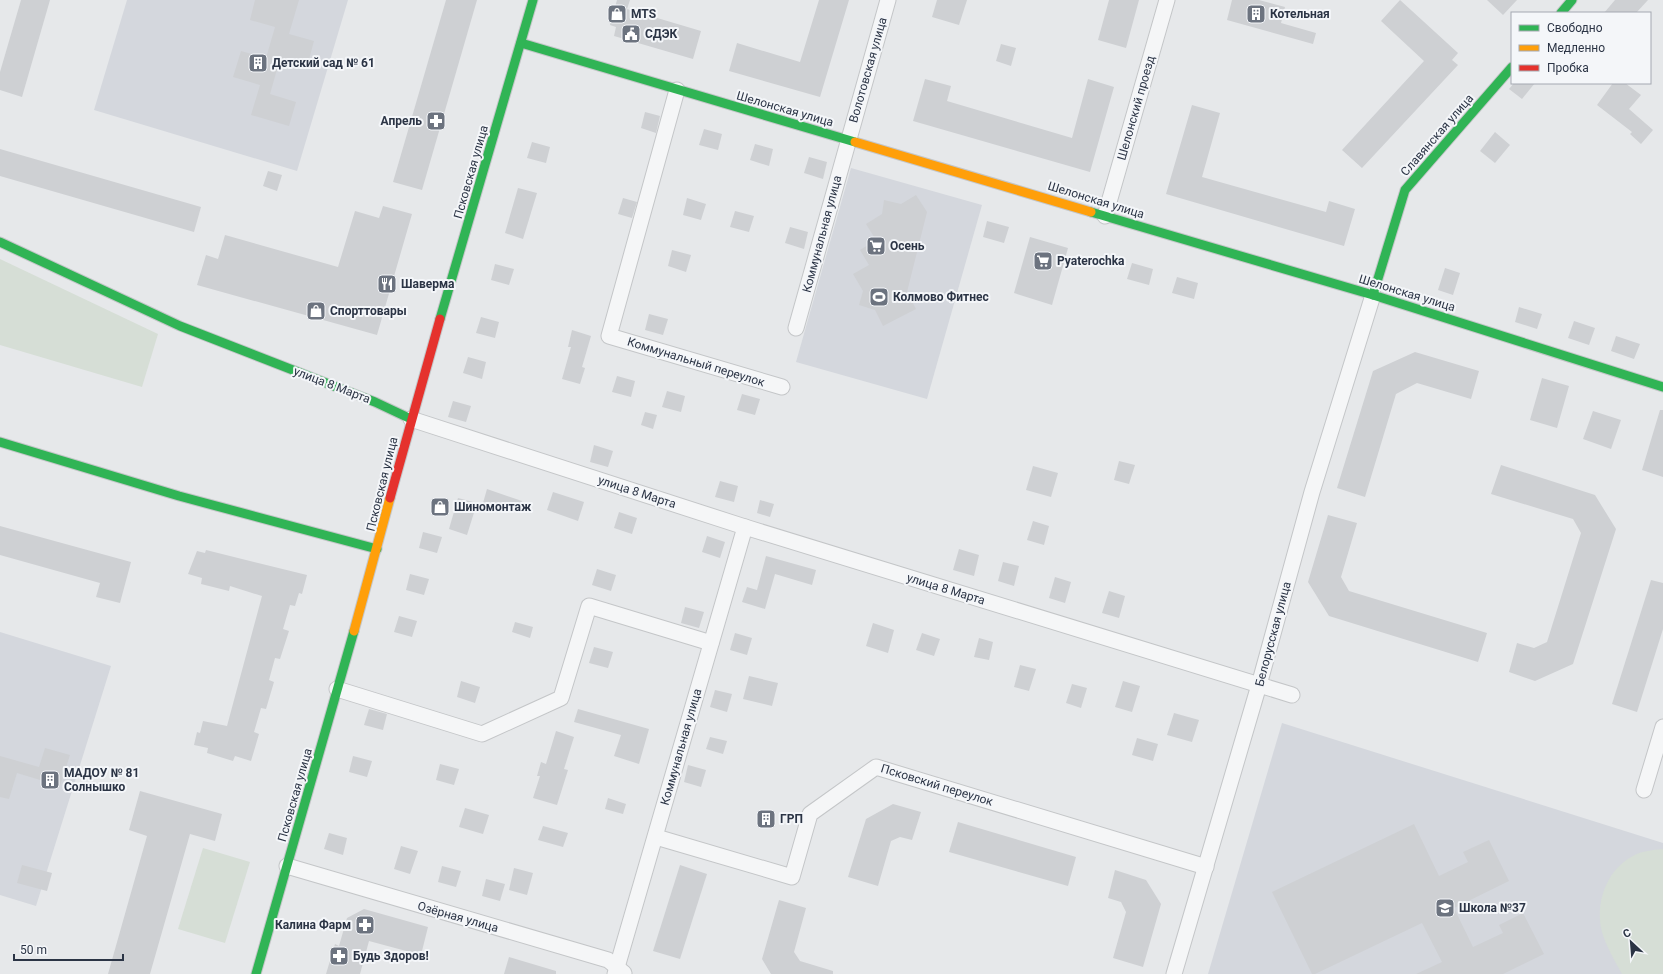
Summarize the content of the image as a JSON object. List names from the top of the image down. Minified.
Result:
{"streets":{"main road":["Шелонская улица","Славянская улица","Псковская улица","улица 8 Марта"],"street":["Волотовская улица","Шелонский проезд","Коммунальная улица","Коммунальный переулок","Белорусская улица","Псковский переулок","Озёрная улица"]},"crossings":[["Волотовская улица","Шелонская улица"],["Волотовская улица","Коммунальная улица"],["Шелонский проезд","Шелонская улица"],["Шелонская улица","Славянская улица"],["Шелонская улица","Псковская улица"],["Шелонская улица","Коммунальная улица"],["Шелонская улица","Коммунальный переулок"],["Шелонская улица","Белорусская улица"],["Славянская улица","Белорусская улица"],["Псковская улица","улица 8 Марта"],["Псковская улица","Озёрная улица"],["Коммунальная улица","улица 8 Марта"],["Коммунальная улица","Псковский переулок"],["Коммунальная улица","Озёрная улица"],["улица 8 Марта","Белорусская улица"],["Белорусская улица","Псковский переулок"]],"places":{"shop":["MTS","Спорттовары","Шиномонтаж"],"building":["Котельная","Детский сад № 61","МАДОУ № 81 Солнышко","ГРП"],"public building":["СДЭК"],"pharmacy":["Апрель","Калина Фарм","Будь Здоров!"],"supermarket":["Осень","Pyaterochka"],"restaurant":["Шаверма"],"sports":["Колмово Фитнес"],"school or university":["Школа №37"]},"legend":["Свободно","Медленно","Пробка"],"scale_bar":"50 m","north":"top left"}
